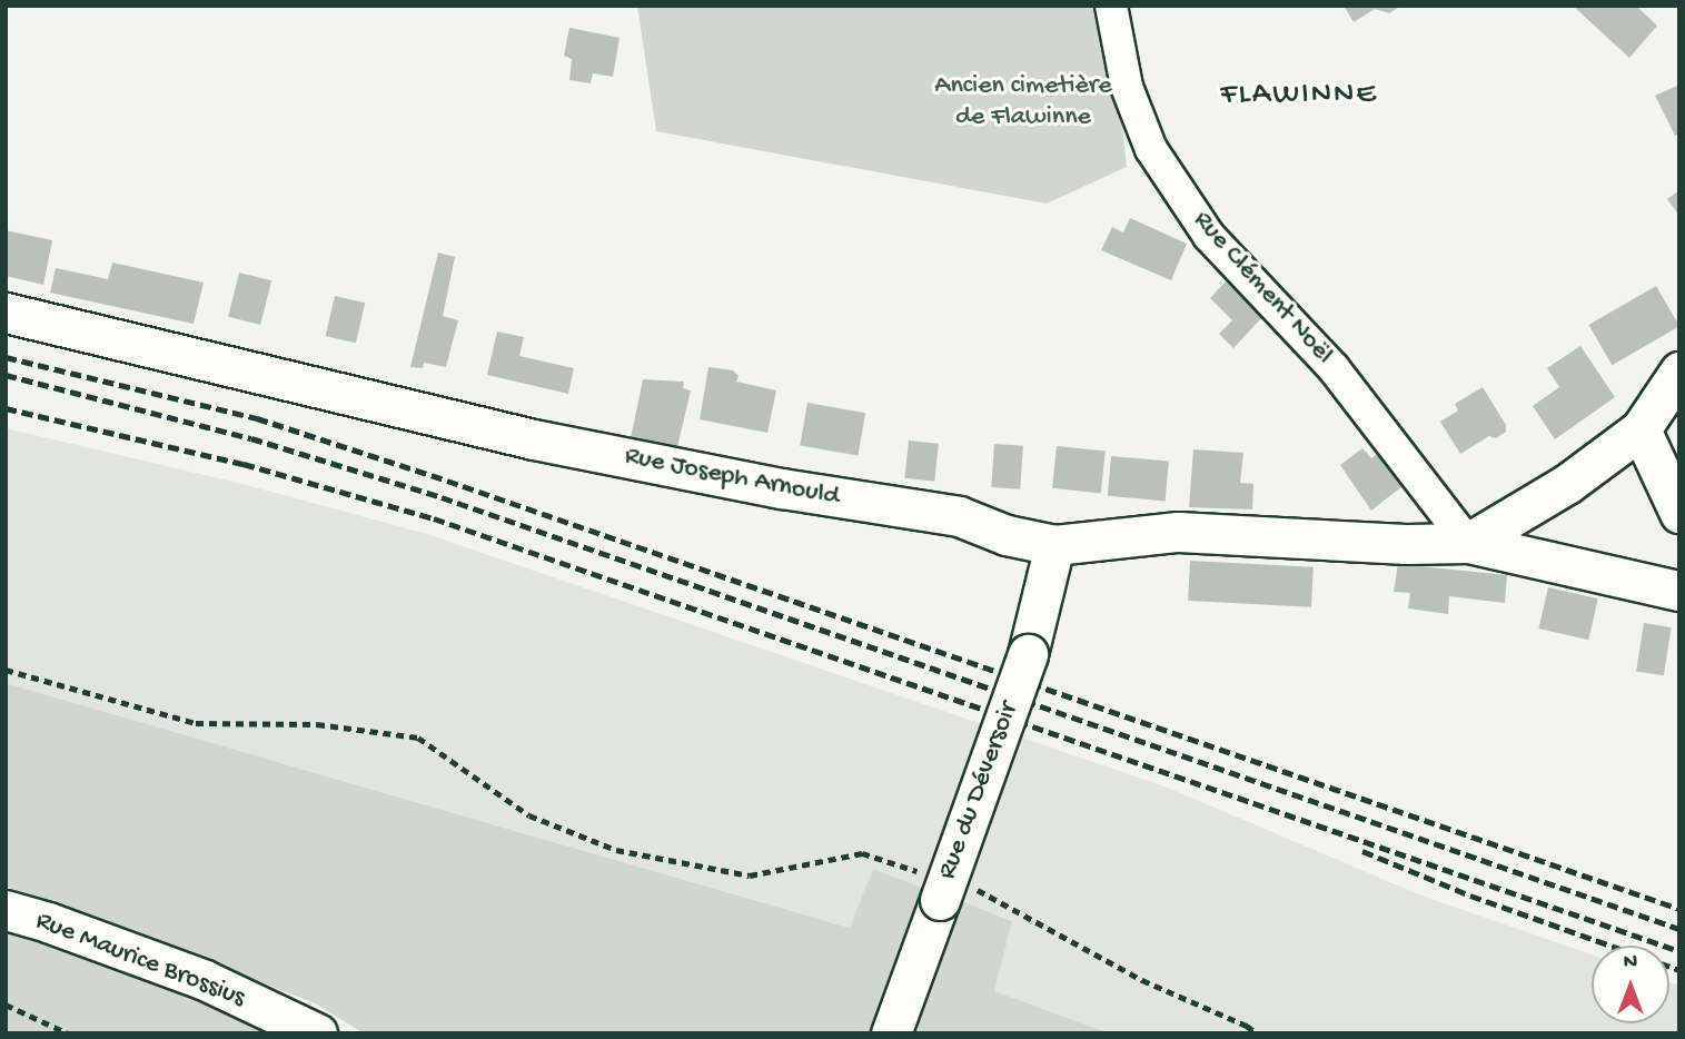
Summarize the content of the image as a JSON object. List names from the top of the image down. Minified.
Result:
{"streets":{"street":["Rue Clément Noël","Rue Joseph Arnould","Rue du Déversoir","Rue Maurice Brossius"]},"crossings":[["Rue Clément Noël","Rue Joseph Arnould"],["Rue Joseph Arnould","Rue du Déversoir"]],"districts":["FLAWINNE"],"parks":["Ancien cimetière de Flawinne"],"north":"top"}
